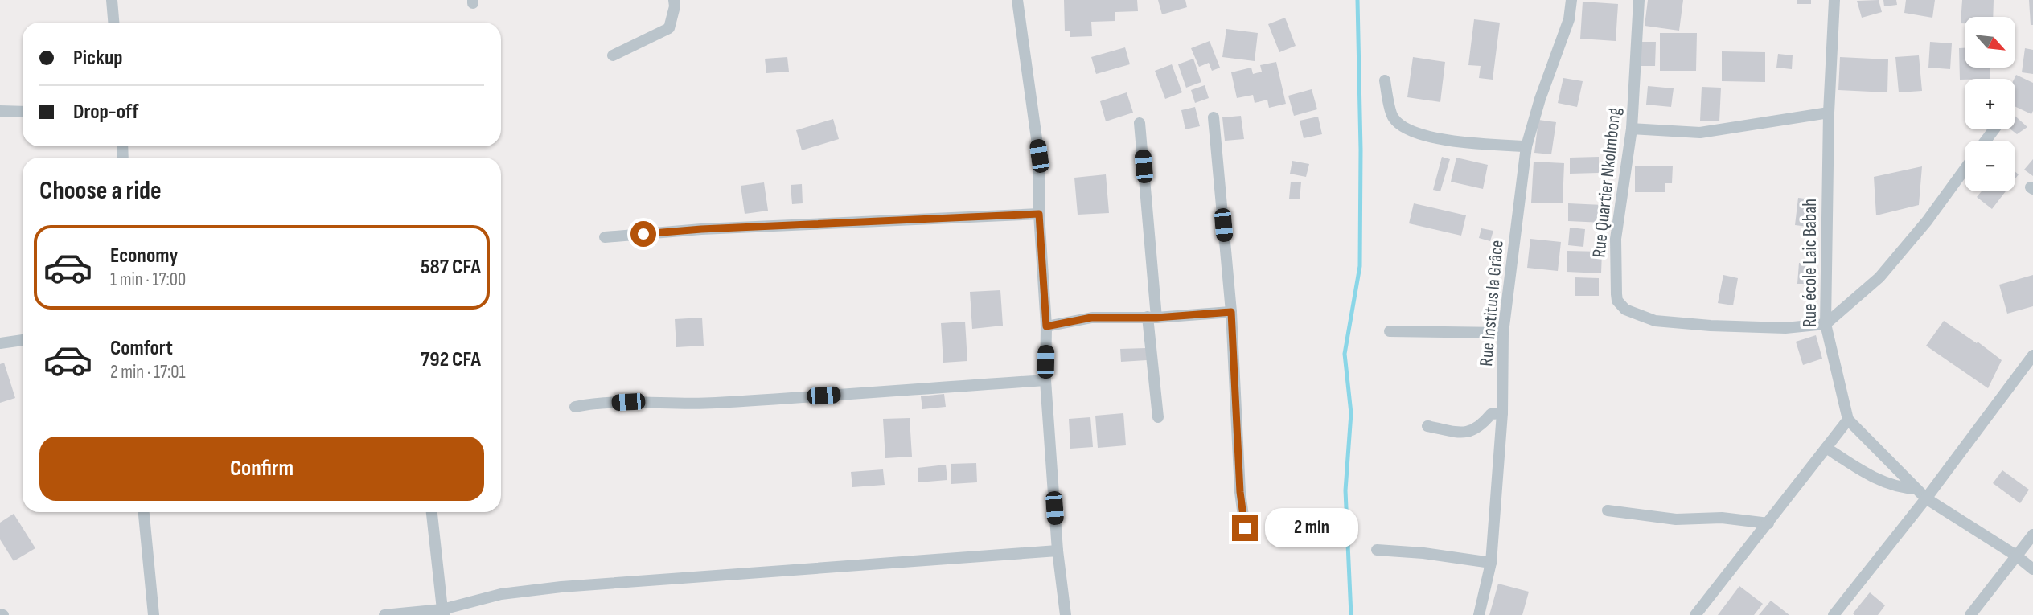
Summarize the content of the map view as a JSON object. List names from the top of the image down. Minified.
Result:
{"streets":{"street":["Rue Quartier Nkolmbong","Rue école Laic Babah","Rue Institus la Grâce"]},"crossings":[["Rue Quartier Nkolmbong","Rue école Laic Babah"]],"north":"bottom right","page":{"map_buttons":["+","−"],"banner":["Pickup","Drop-off"],"heading":"Choose a ride","list":[{"name":"Economy","note":"1 min · 17:00","value":"587 CFA"},{"name":"Comfort","note":"2 min · 17:01","value":"792 CFA"}],"buttons":"Confirm","bubble":"2 min"}}
